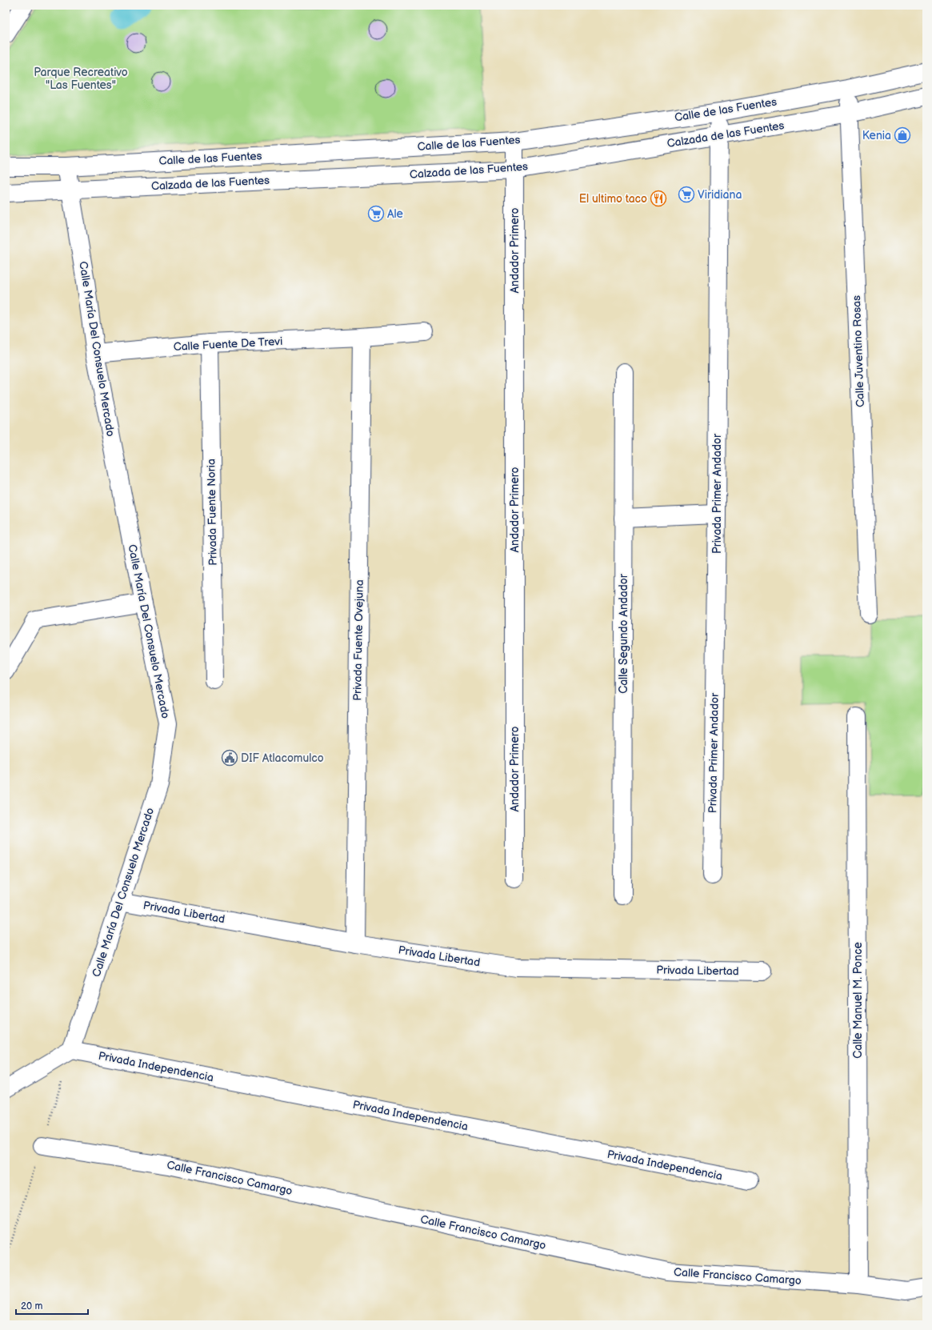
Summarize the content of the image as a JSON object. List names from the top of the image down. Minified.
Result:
{"streets":{"street":["Calle de las Fuentes","Calzada de las Fuentes","Andador Primero","Calle Fuente De Trevi","Calle María Del Consuelo Mercado","Calle Juventino Rosas","Privada Primer Andador","Privada Fuente Noria","Calle Segundo Andador","Privada Fuente Ovejuna","Privada Libertad","Calle Manuel M. Ponce","Privada Independencia","Calle Francisco Camargo"]},"crossings":[["Calle de las Fuentes","Andador Primero"],["Calle de las Fuentes","Calle María Del Consuelo Mercado"],["Calle de las Fuentes","Calle Juventino Rosas"],["Calle de las Fuentes","Privada Primer Andador"],["Calzada de las Fuentes","Andador Primero"],["Calzada de las Fuentes","Calle María Del Consuelo Mercado"],["Calzada de las Fuentes","Calle Juventino Rosas"],["Calzada de las Fuentes","Privada Primer Andador"],["Calle Fuente De Trevi","Calle María Del Consuelo Mercado"],["Calle Fuente De Trevi","Privada Fuente Noria"],["Calle Fuente De Trevi","Privada Fuente Ovejuna"],["Calle María Del Consuelo Mercado","Privada Libertad"],["Calle María Del Consuelo Mercado","Privada Independencia"],["Privada Fuente Ovejuna","Privada Libertad"],["Calle Manuel M. Ponce","Calle Francisco Camargo"]],"parks":["Parque Recreativo \"Las Fuentes\""],"places":{"shop":["Kenia"],"supermarket":["Viridiana","Ale"],"restaurant":["El ultimo taco"],"public building":["DIF Atlacomulco"]},"scale_bar":"20 m"}
